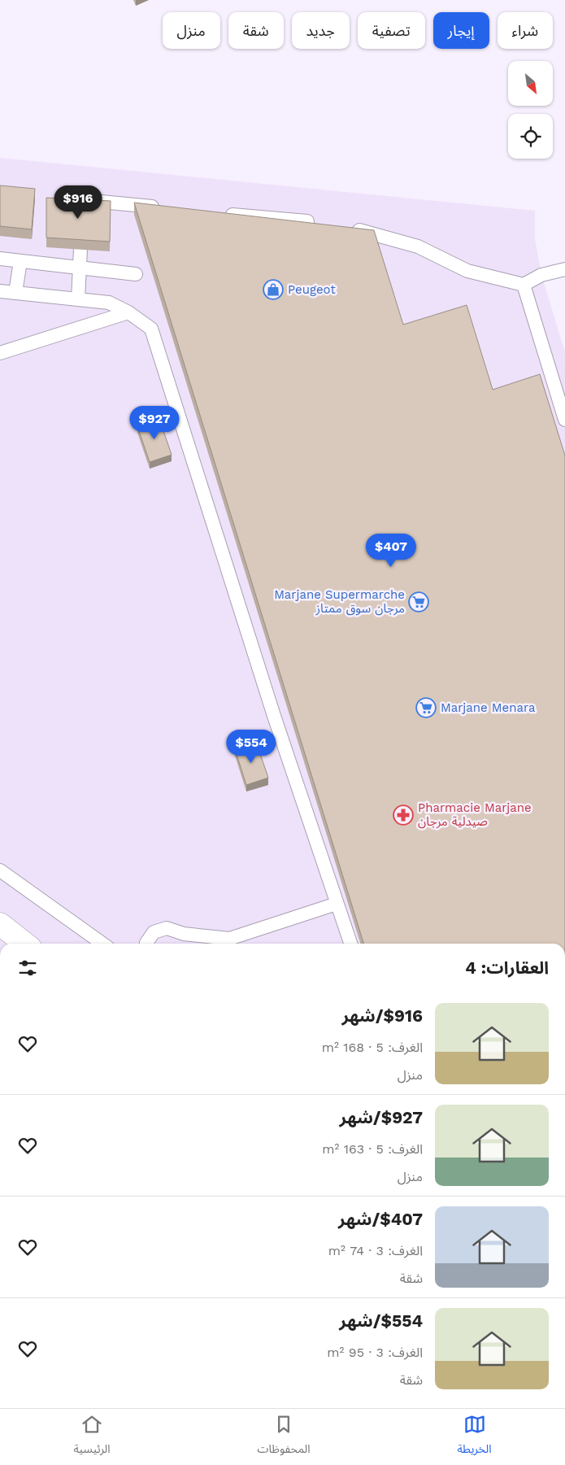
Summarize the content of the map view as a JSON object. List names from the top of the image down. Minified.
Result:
{"places":{"shop":["Peugeot"],"supermarket":["Marjane Supermarche مرجان سوق ممتاز","Marjane Menara"],"pharmacy":["Pharmacie Marjane صيدلية مرجان"]},"north":"bottom right","page":{"chip":["شراء","إيجار","تصفية","جديد","شقة","منزل"],"price":["$916","$927","$407","$554"],"heading":"العقارات: 4","list":[{"name":"$916/شهر","note":"الغرف: 5 · 168 m² · منزل"},{"name":"$927/شهر","note":"الغرف: 5 · 163 m² · منزل"},{"name":"$407/شهر","note":"الغرف: 3 · 74 m² · شقة"},{"name":"$554/شهر","note":"الغرف: 3 · 95 m² · شقة"}],"tabs":["الخريطة","المحفوظات","الرئيسية"]}}
